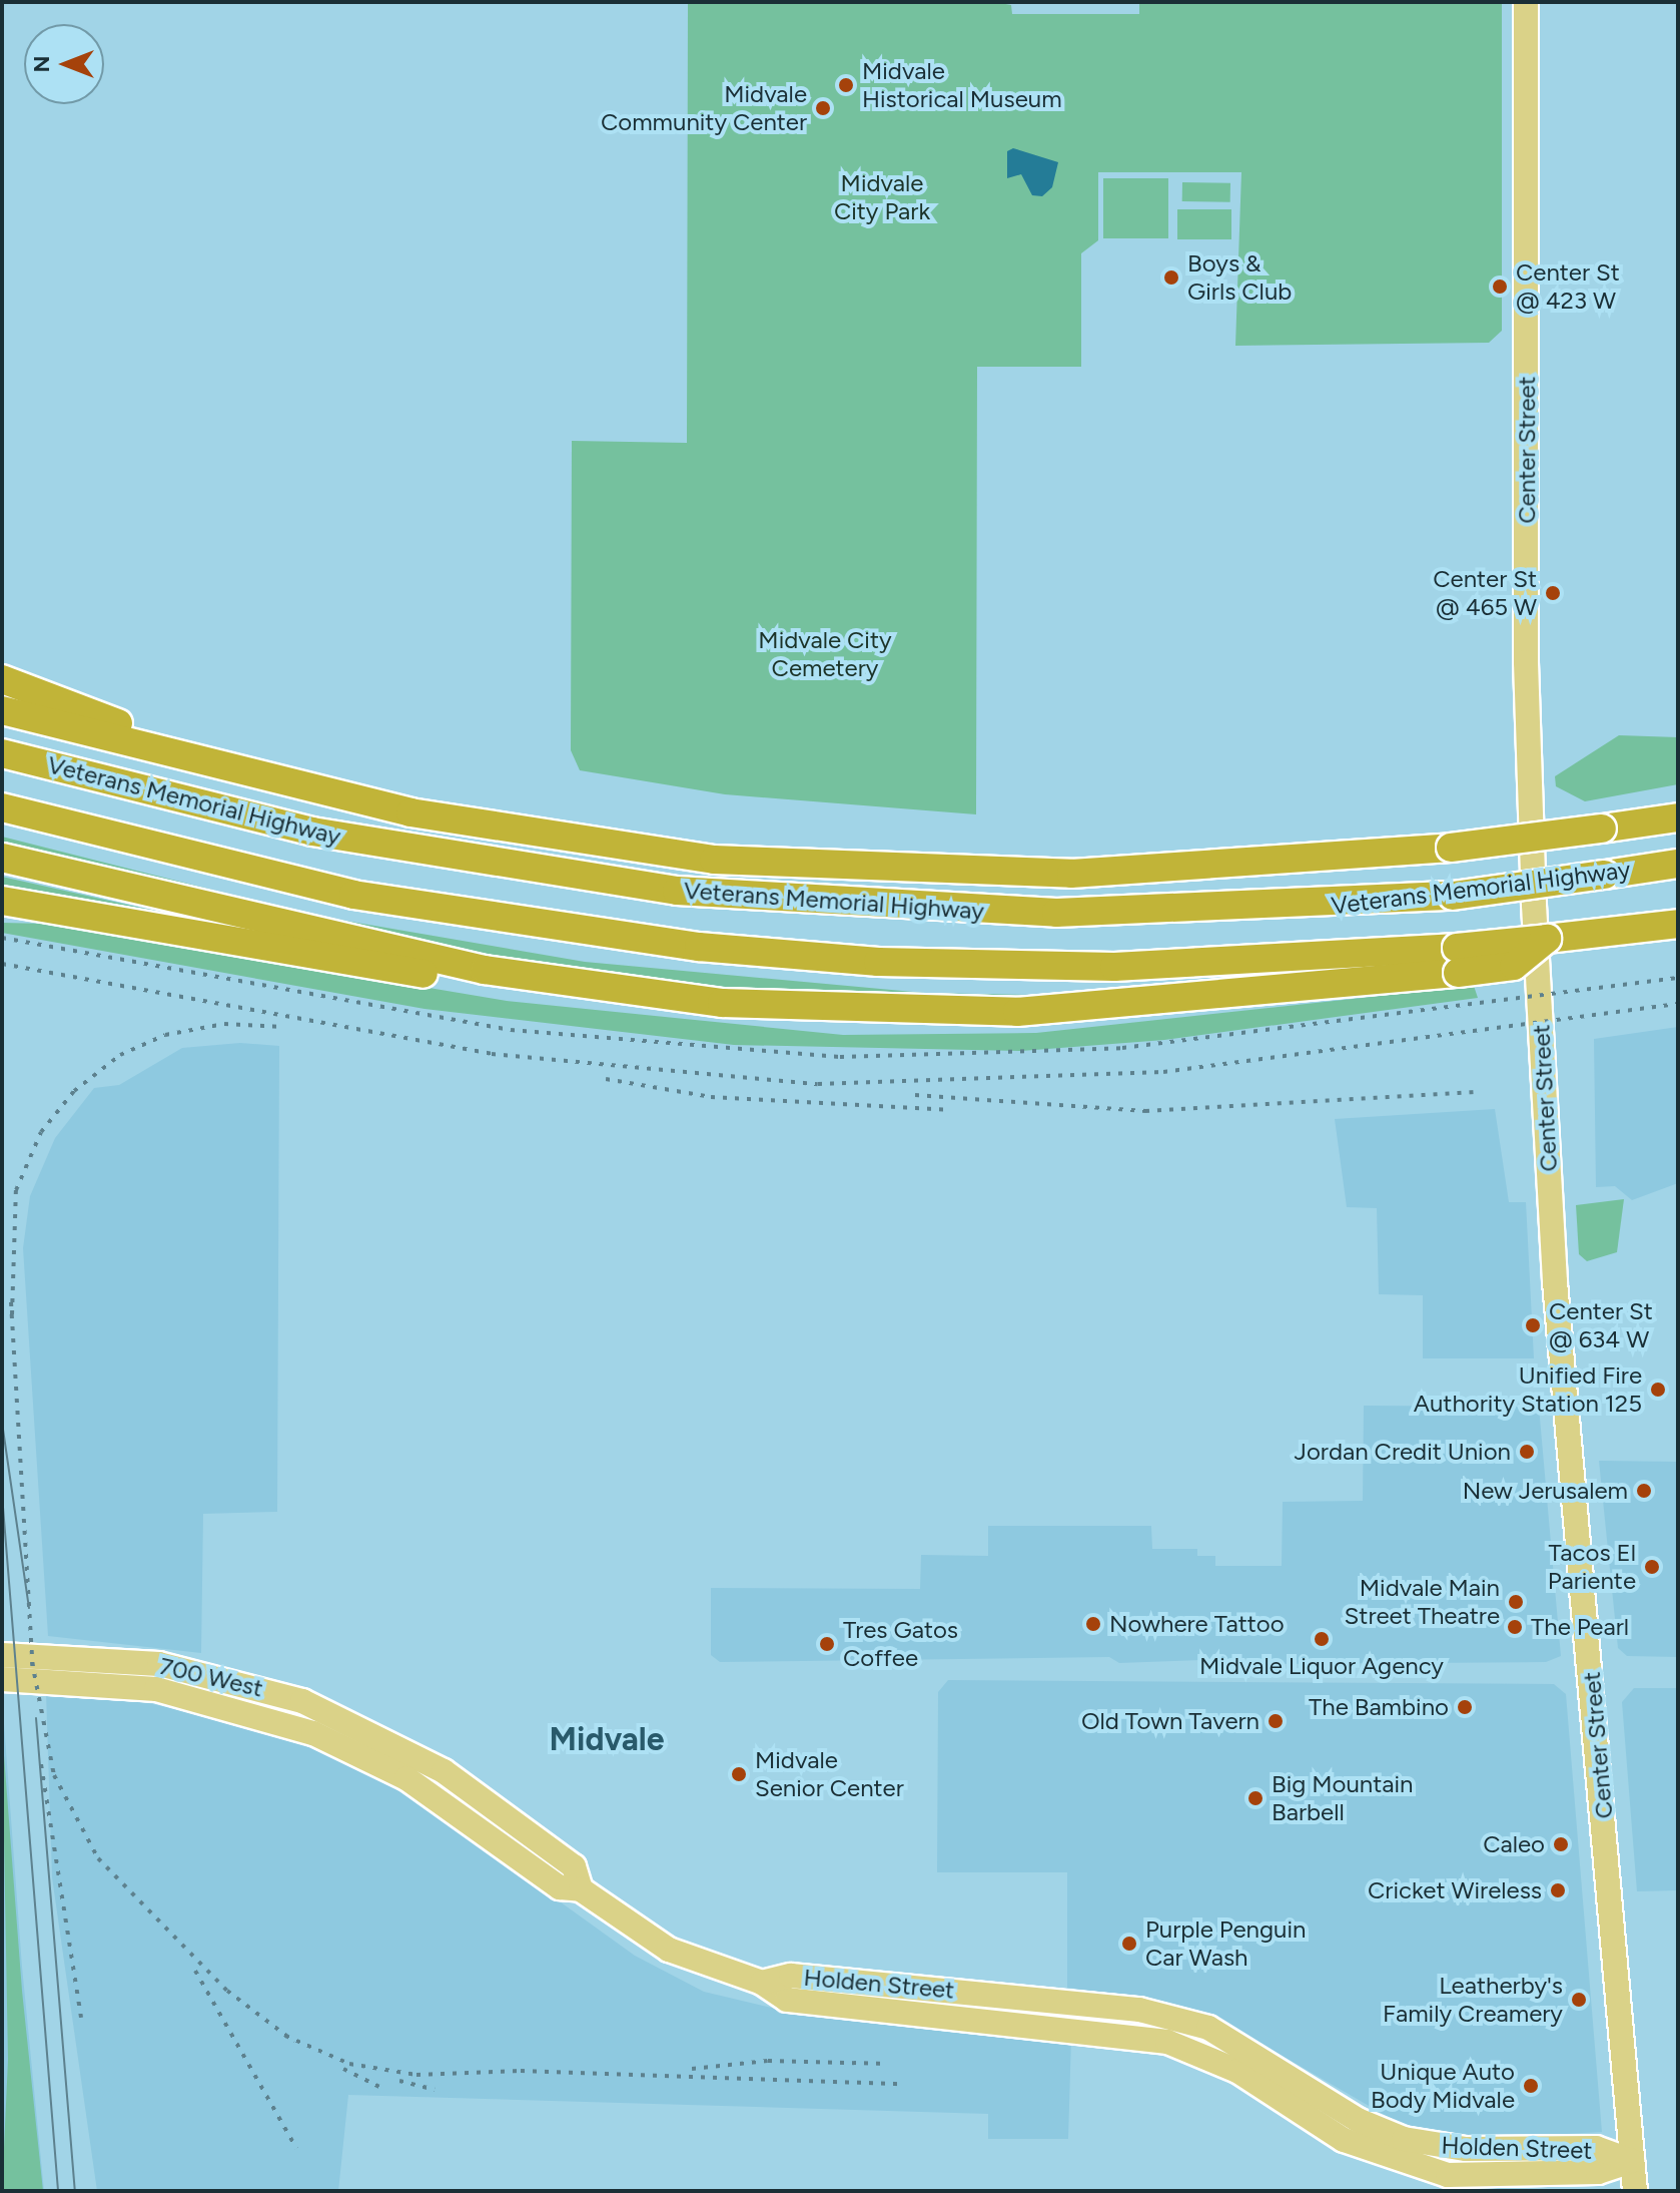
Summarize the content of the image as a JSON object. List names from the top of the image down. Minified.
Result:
{"streets":{"highway":["Veterans Memorial Highway"],"main road":["Center Street","700 West","Holden Street"]},"crossings":[["Center Street","Holden Street"],["700 West","Holden Street"]],"districts":["Midvale"],"parks":["Midvale City Park","Midvale City Cemetery"],"places":["Midvale Historical Museum","Midvale Community Center","Boys & Girls Club","Center St @ 423 W","Center St @ 465 W","Center St @ 634 W","Unified Fire Authority Station 125","Jordan Credit Union","New Jerusalem","Tacos El Pariente","Midvale Main Street Theatre","Nowhere Tattoo","The Pearl","Midvale Liquor Agency","Tres Gatos Coffee","The Bambino","Old Town Tavern","Midvale Senior Center","Big Mountain Barbell","Caleo","Cricket Wireless","Purple Penguin Car Wash","Leatherby's Family Creamery","Unique Auto Body Midvale"],"north":"left"}
